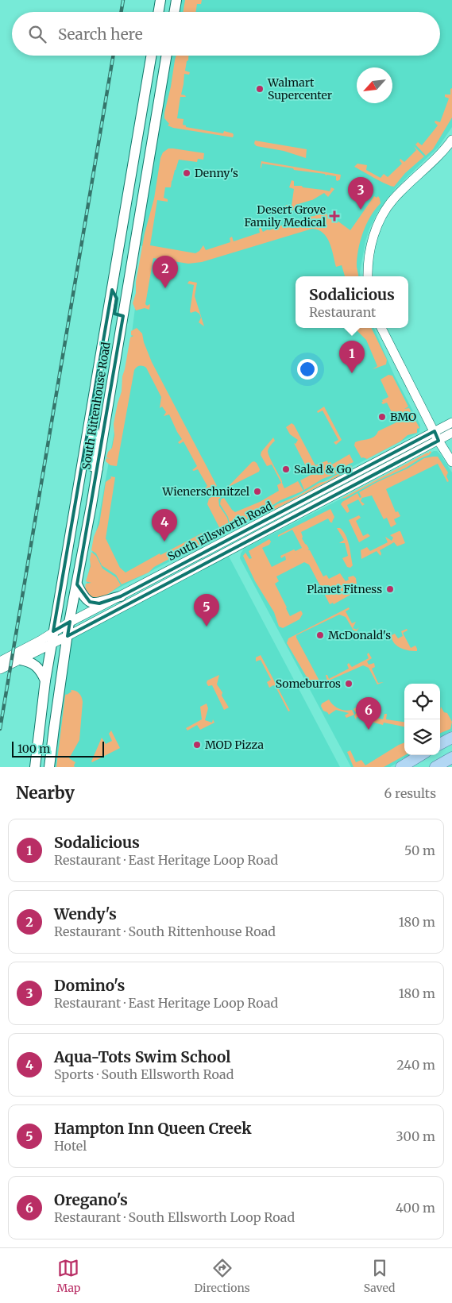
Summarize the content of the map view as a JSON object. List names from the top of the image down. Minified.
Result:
{"streets":{"main road":["South Rittenhouse Road"],"street":["South Ellsworth Road"]},"crossings":[["South Rittenhouse Road","South Ellsworth Road"]],"places":{"other":["Walmart Supercenter","Denny's","BMO","Salad & Go","Wienerschnitzel","Planet Fitness","McDonald's","Someburros","MOD Pizza"],"health":["Desert Grove Family Medical"]},"scale_bar":"100 m","north":"bottom left","page":{"search":"Search here","pins":["3","2","1","4","5","6"],"popup":["Sodalicious","Restaurant"],"scale":"100 m","heading":["Nearby","6 results"],"list":[{"mark":"1","name":"Sodalicious","note":"Restaurant · East Heritage Loop Road","value":"50 m"},{"mark":"2","name":"Wendy's","note":"Restaurant · South Rittenhouse Road","value":"180 m"},{"mark":"3","name":"Domino's","note":"Restaurant · East Heritage Loop Road","value":"180 m"},{"mark":"4","name":"Aqua-Tots Swim School","note":"Sports · South Ellsworth Road","value":"240 m"},{"mark":"5","name":"Hampton Inn Queen Creek","note":"Hotel","value":"300 m"},{"mark":"6","name":"Oregano's","note":"Restaurant · South Ellsworth Loop Road","value":"400 m"}],"nav":["Map","Directions","Saved"]}}
